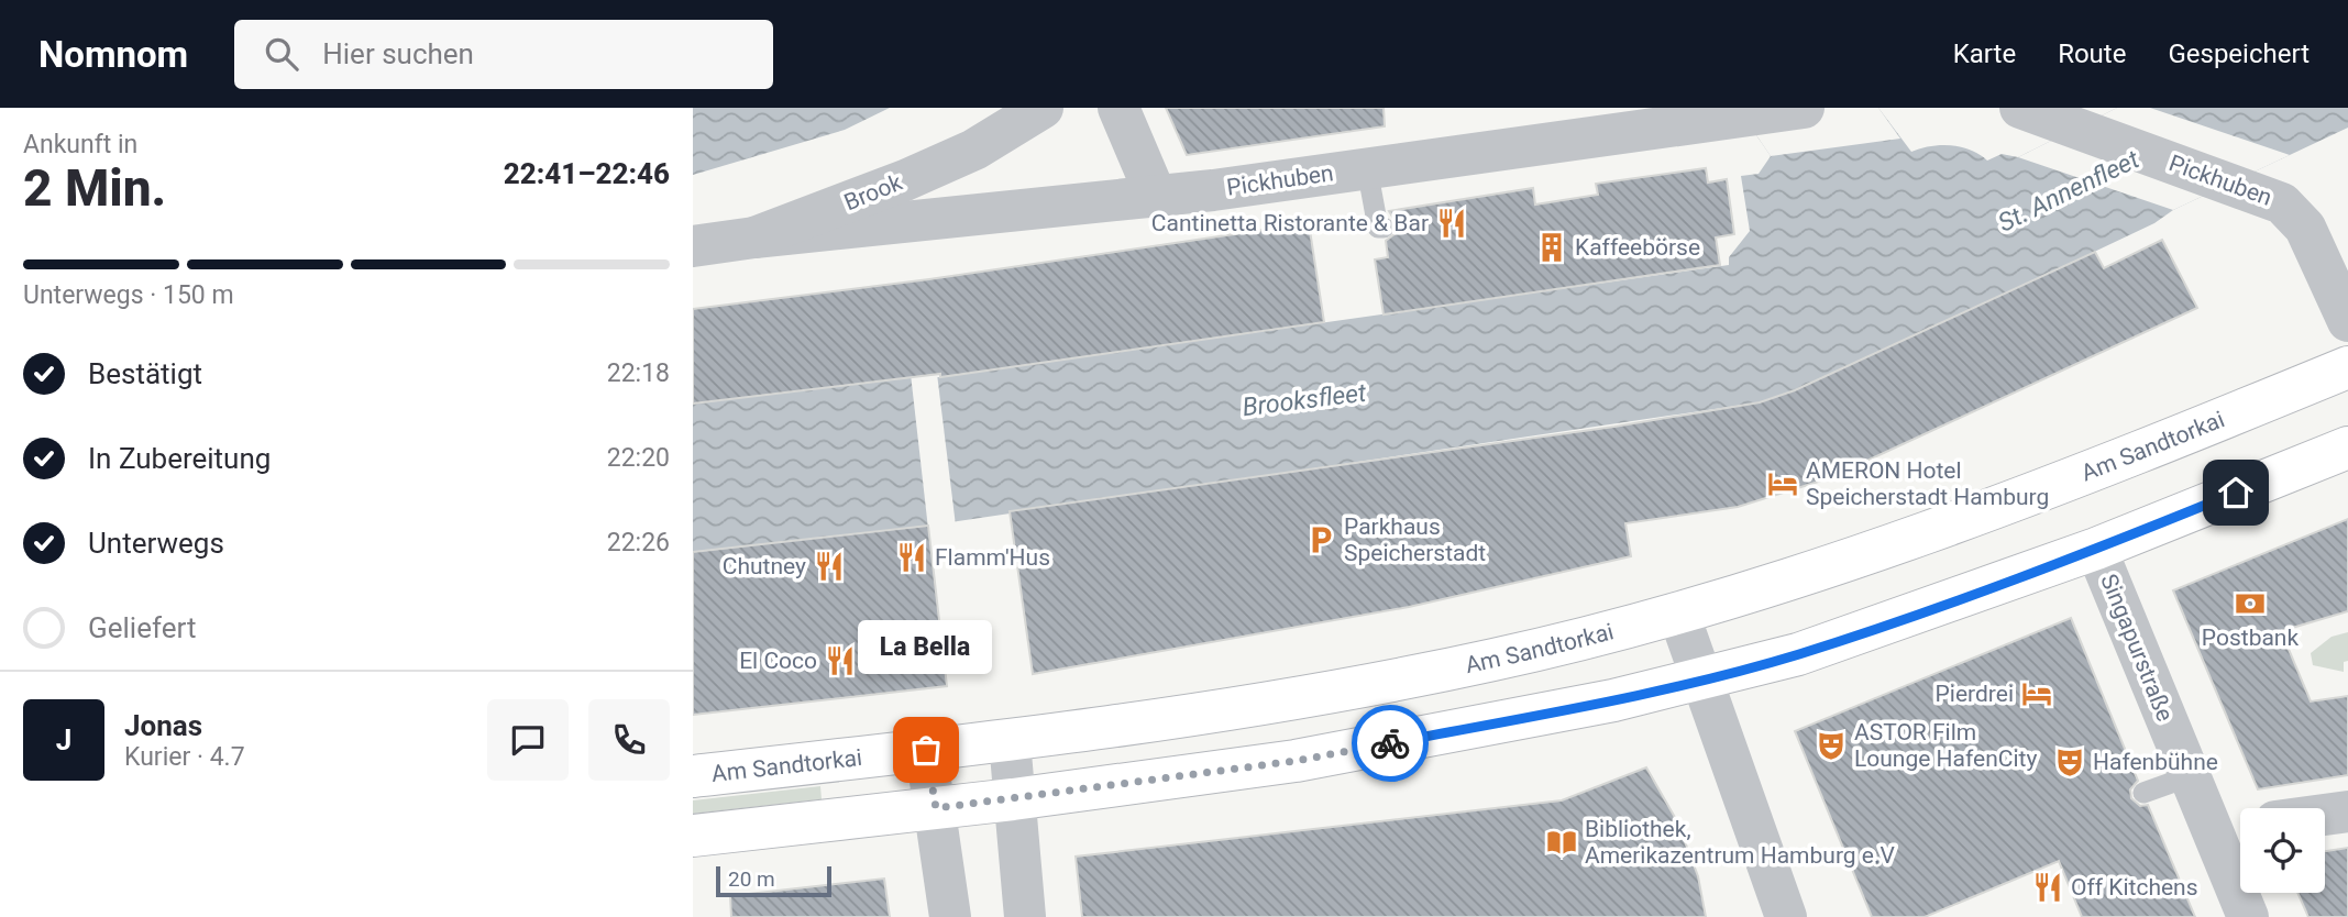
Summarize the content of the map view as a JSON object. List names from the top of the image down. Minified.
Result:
{"streets":{"main road":["Am Sandtorkai"],"street":["Pickhuben","Brook","Singapurstraße"]},"crossings":[["Pickhuben","Brook"]],"water":["St. Annenfleet","Brooksfleet"],"places":{"restaurant":["Cantinetta Ristorante & Bar","Flamm'Hus","Chutney","El Coco","Off Kitchens"],"building":["Kaffeebörse"],"hotel":["AMERON Hotel Speicherstadt Hamburg","Pierdrei"],"parking":["Parkhaus Speicherstadt"],"bank":["Postbank"],"theatre":["ASTOR Film Lounge HafenCity","Hafenbühne"],"other":["La Bella"],"library":["Bibliothek, Amerikazentrum Hamburg e.V"]},"scale_bar":"20 m","page":{"header":"Nomnom","search":"Hier suchen","nav":["Karte","Route","Gespeichert"],"heading":["2 Min.","Ankunft in","22:41–22:46"],"panel":["Jonas","Kurier · 4.7"],"bar":"Unterwegs · 150 m","list":[["Bestätigt","22:18"],["In Zubereitung","22:20"],["Unterwegs","22:26"],"Geliefert"],"bubble":"La Bella","round":"J","scale":"20 m"}}
